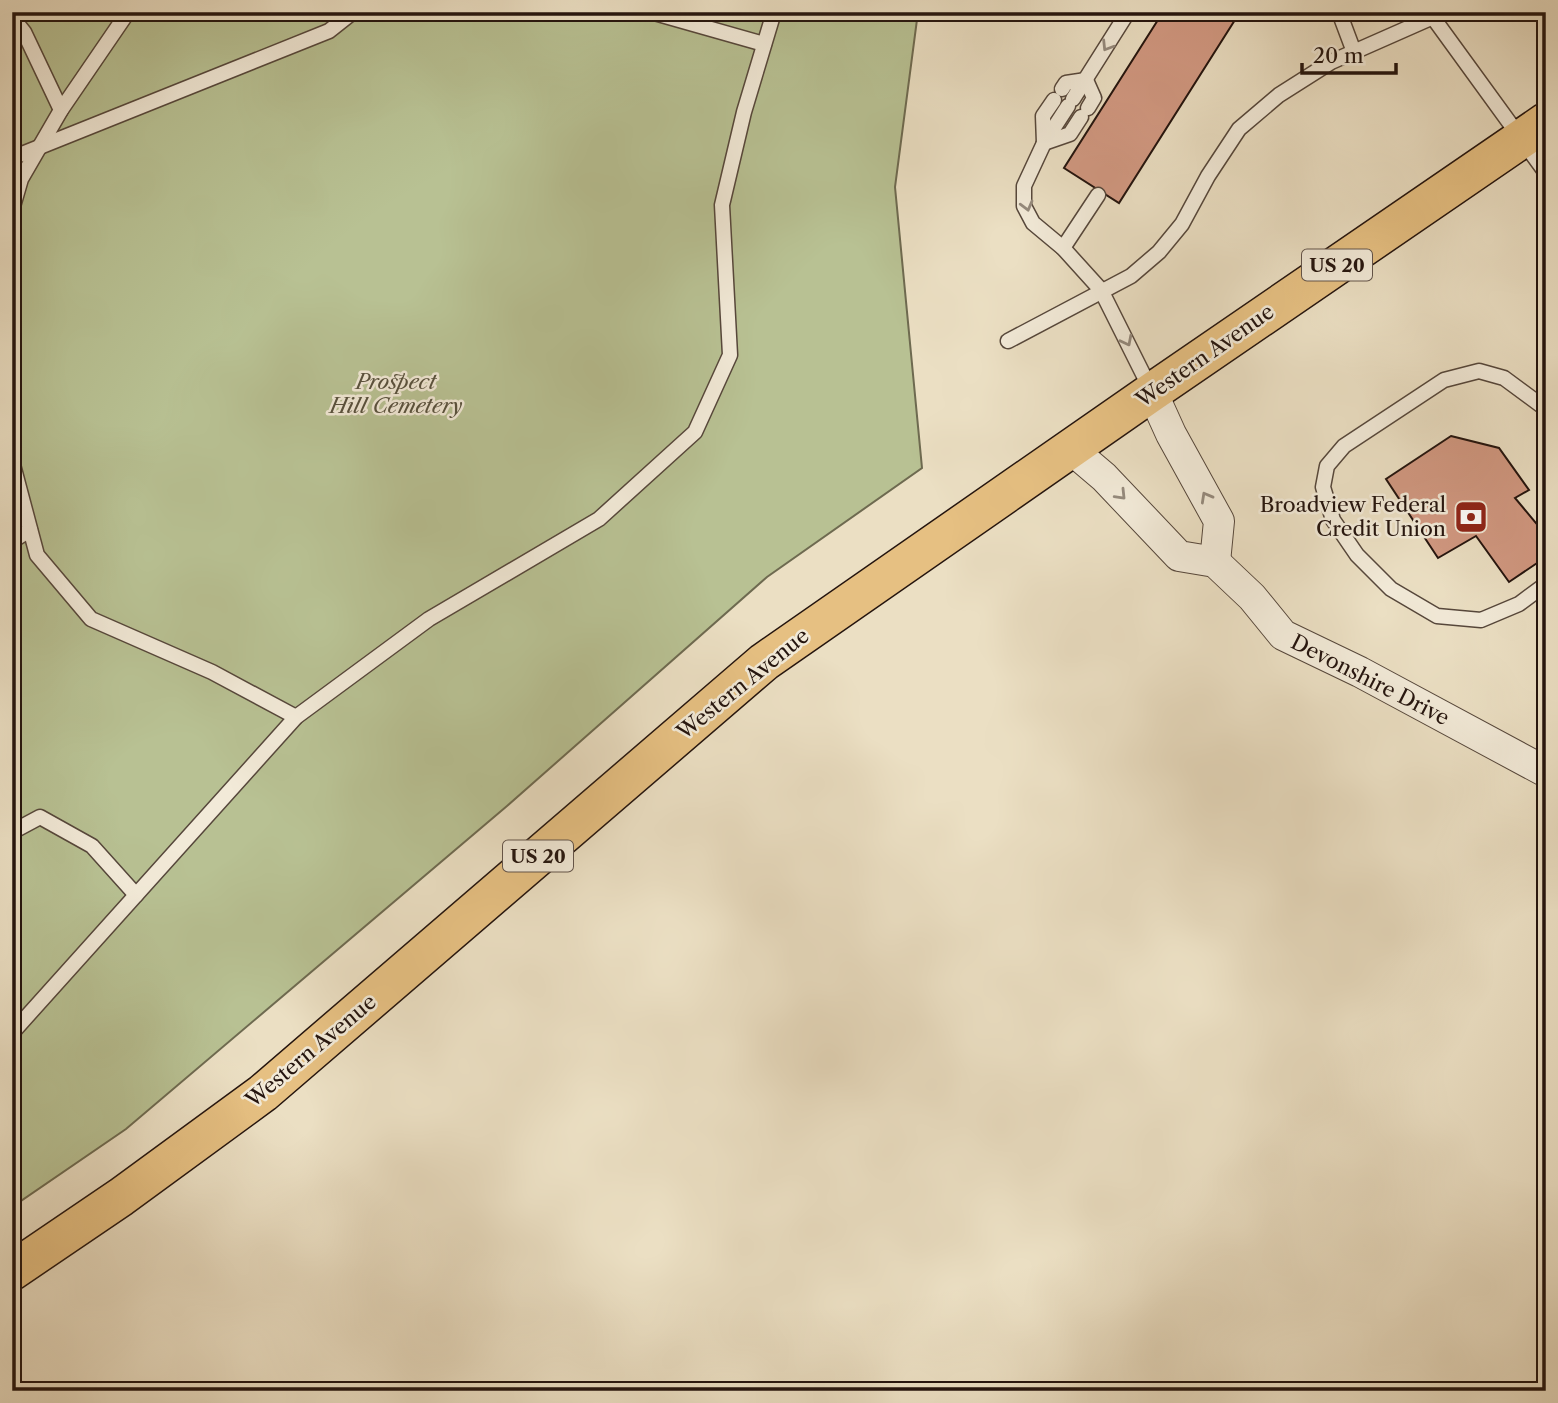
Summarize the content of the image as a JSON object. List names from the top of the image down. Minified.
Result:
{"streets":{"main road":["US 20","Western Avenue"],"street":["Devonshire Drive"]},"parks":["Prospect Hill Cemetery"],"places":{"bank":["Broadview Federal Credit Union"]},"scale_bar":"20 m"}
